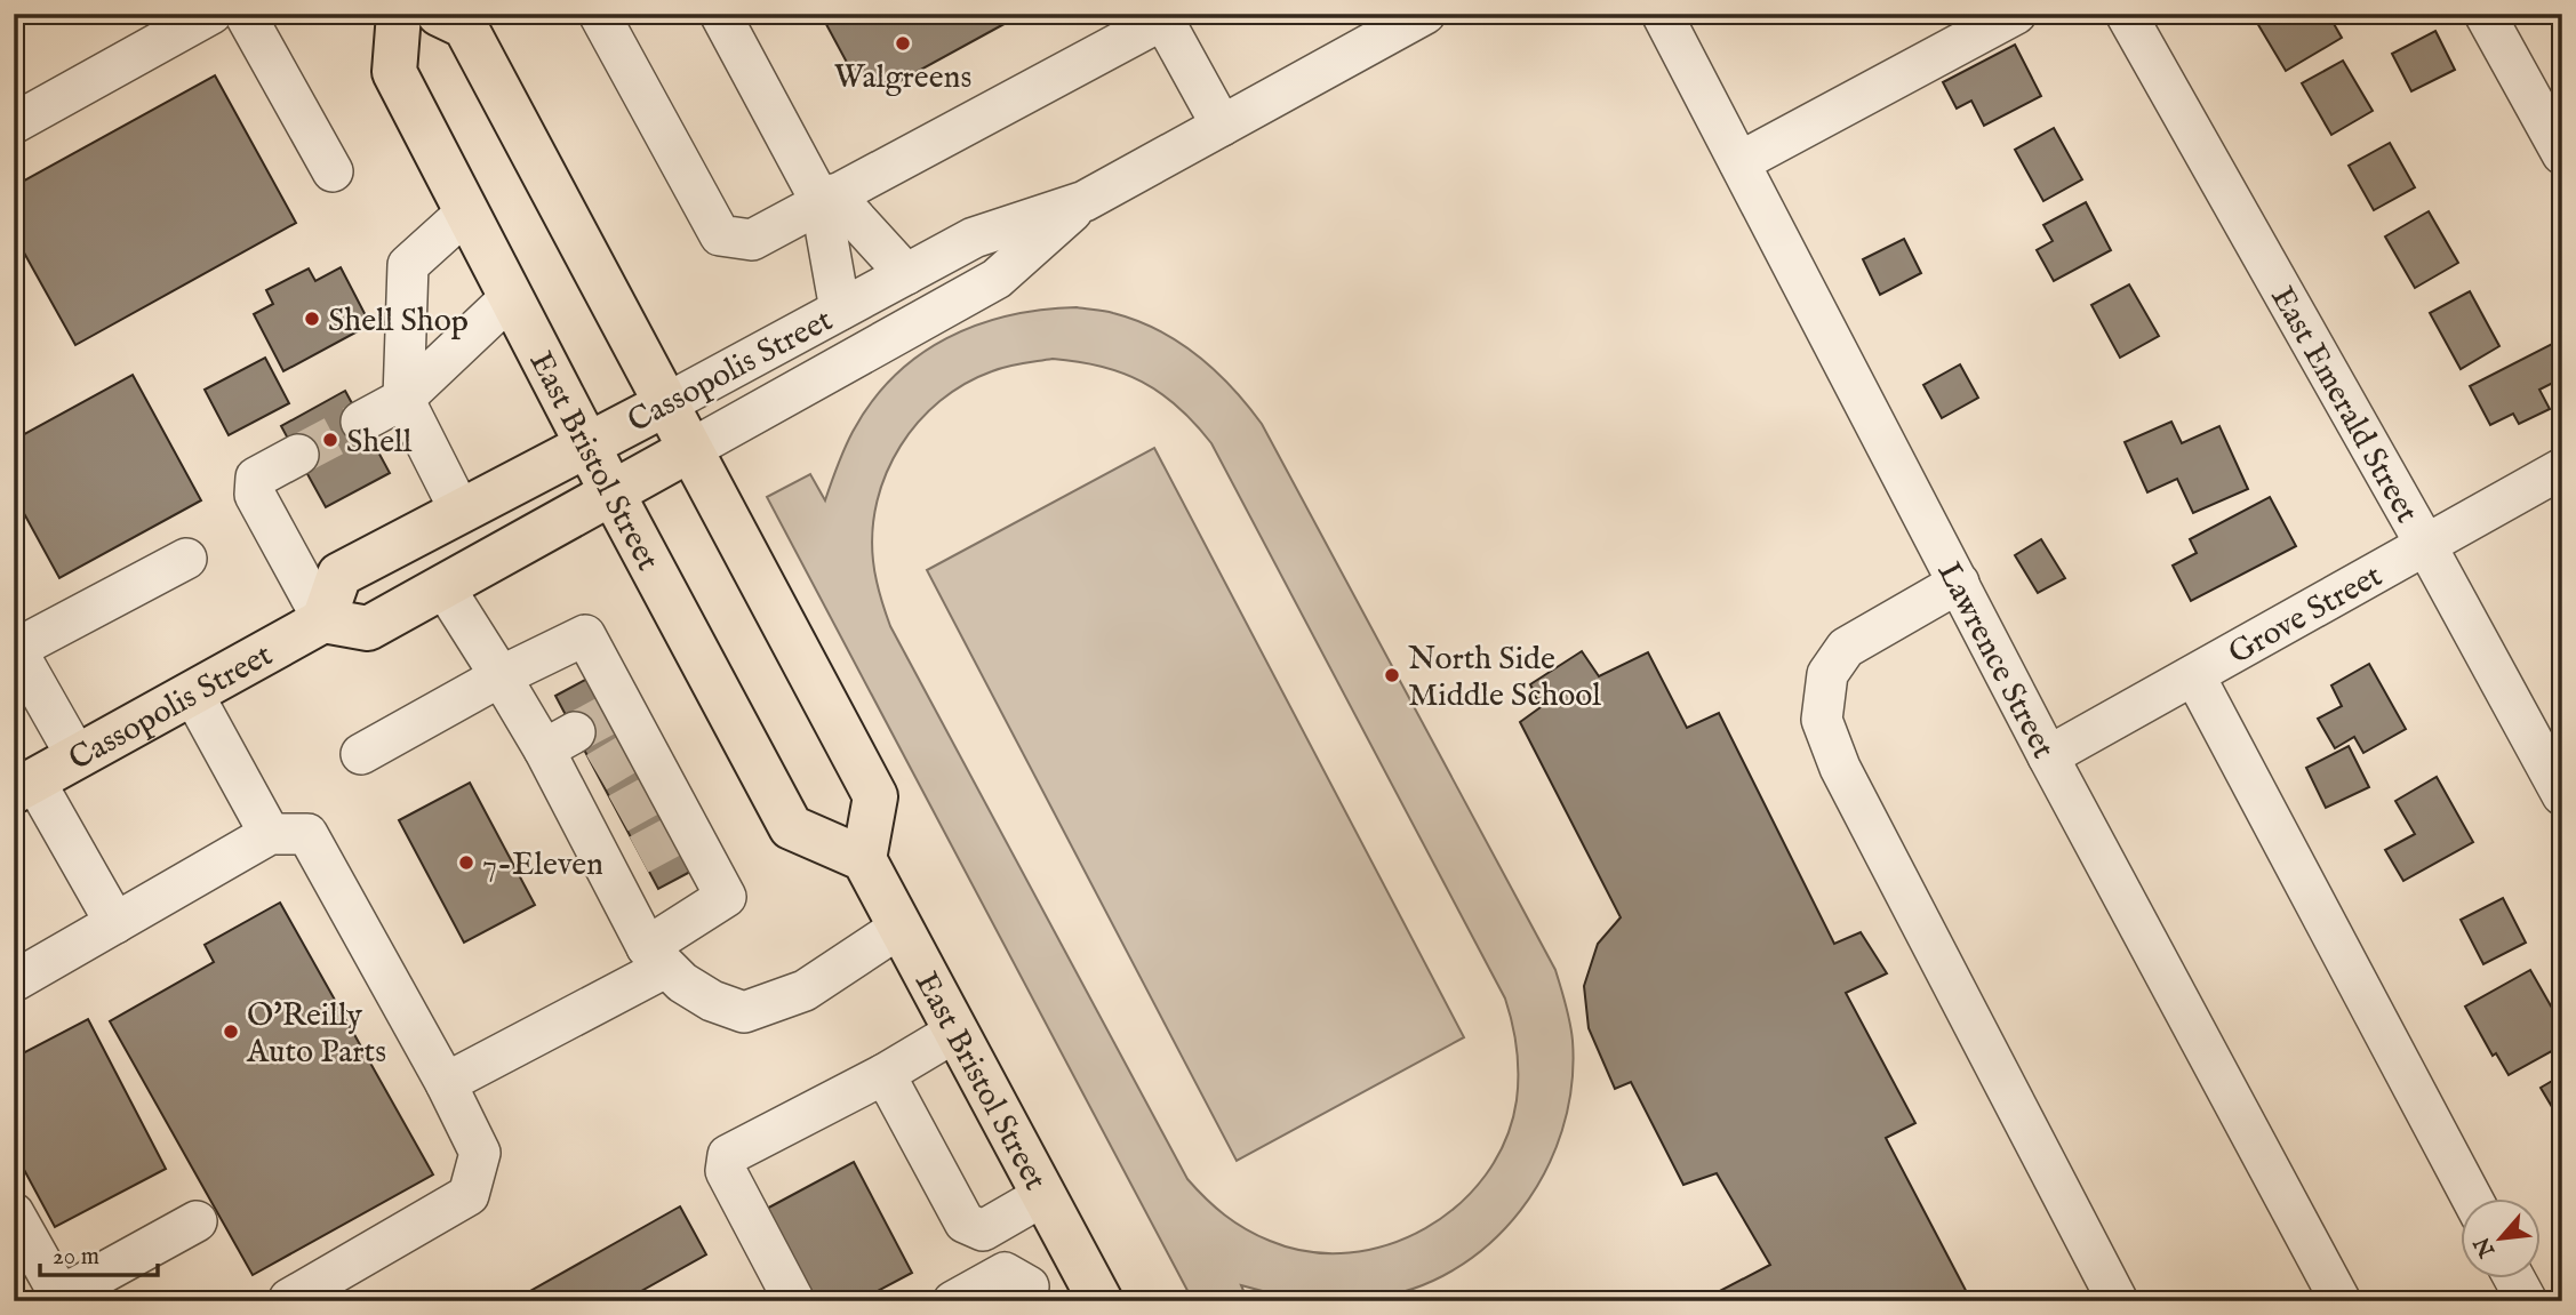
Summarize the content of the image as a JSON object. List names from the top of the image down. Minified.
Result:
{"streets":{"main road":["Cassopolis Street","East Bristol Street"],"street":["East Emerald Street","Grove Street","Lawrence Street"]},"crossings":[["Cassopolis Street","East Bristol Street"],["East Emerald Street","Grove Street"],["Grove Street","Lawrence Street"]],"places":["Walgreens","Shell Shop","Shell","North Side Middle School","7-Eleven","O'Reilly Auto Parts"],"scale_bar":"20 m","north":"bottom left"}
